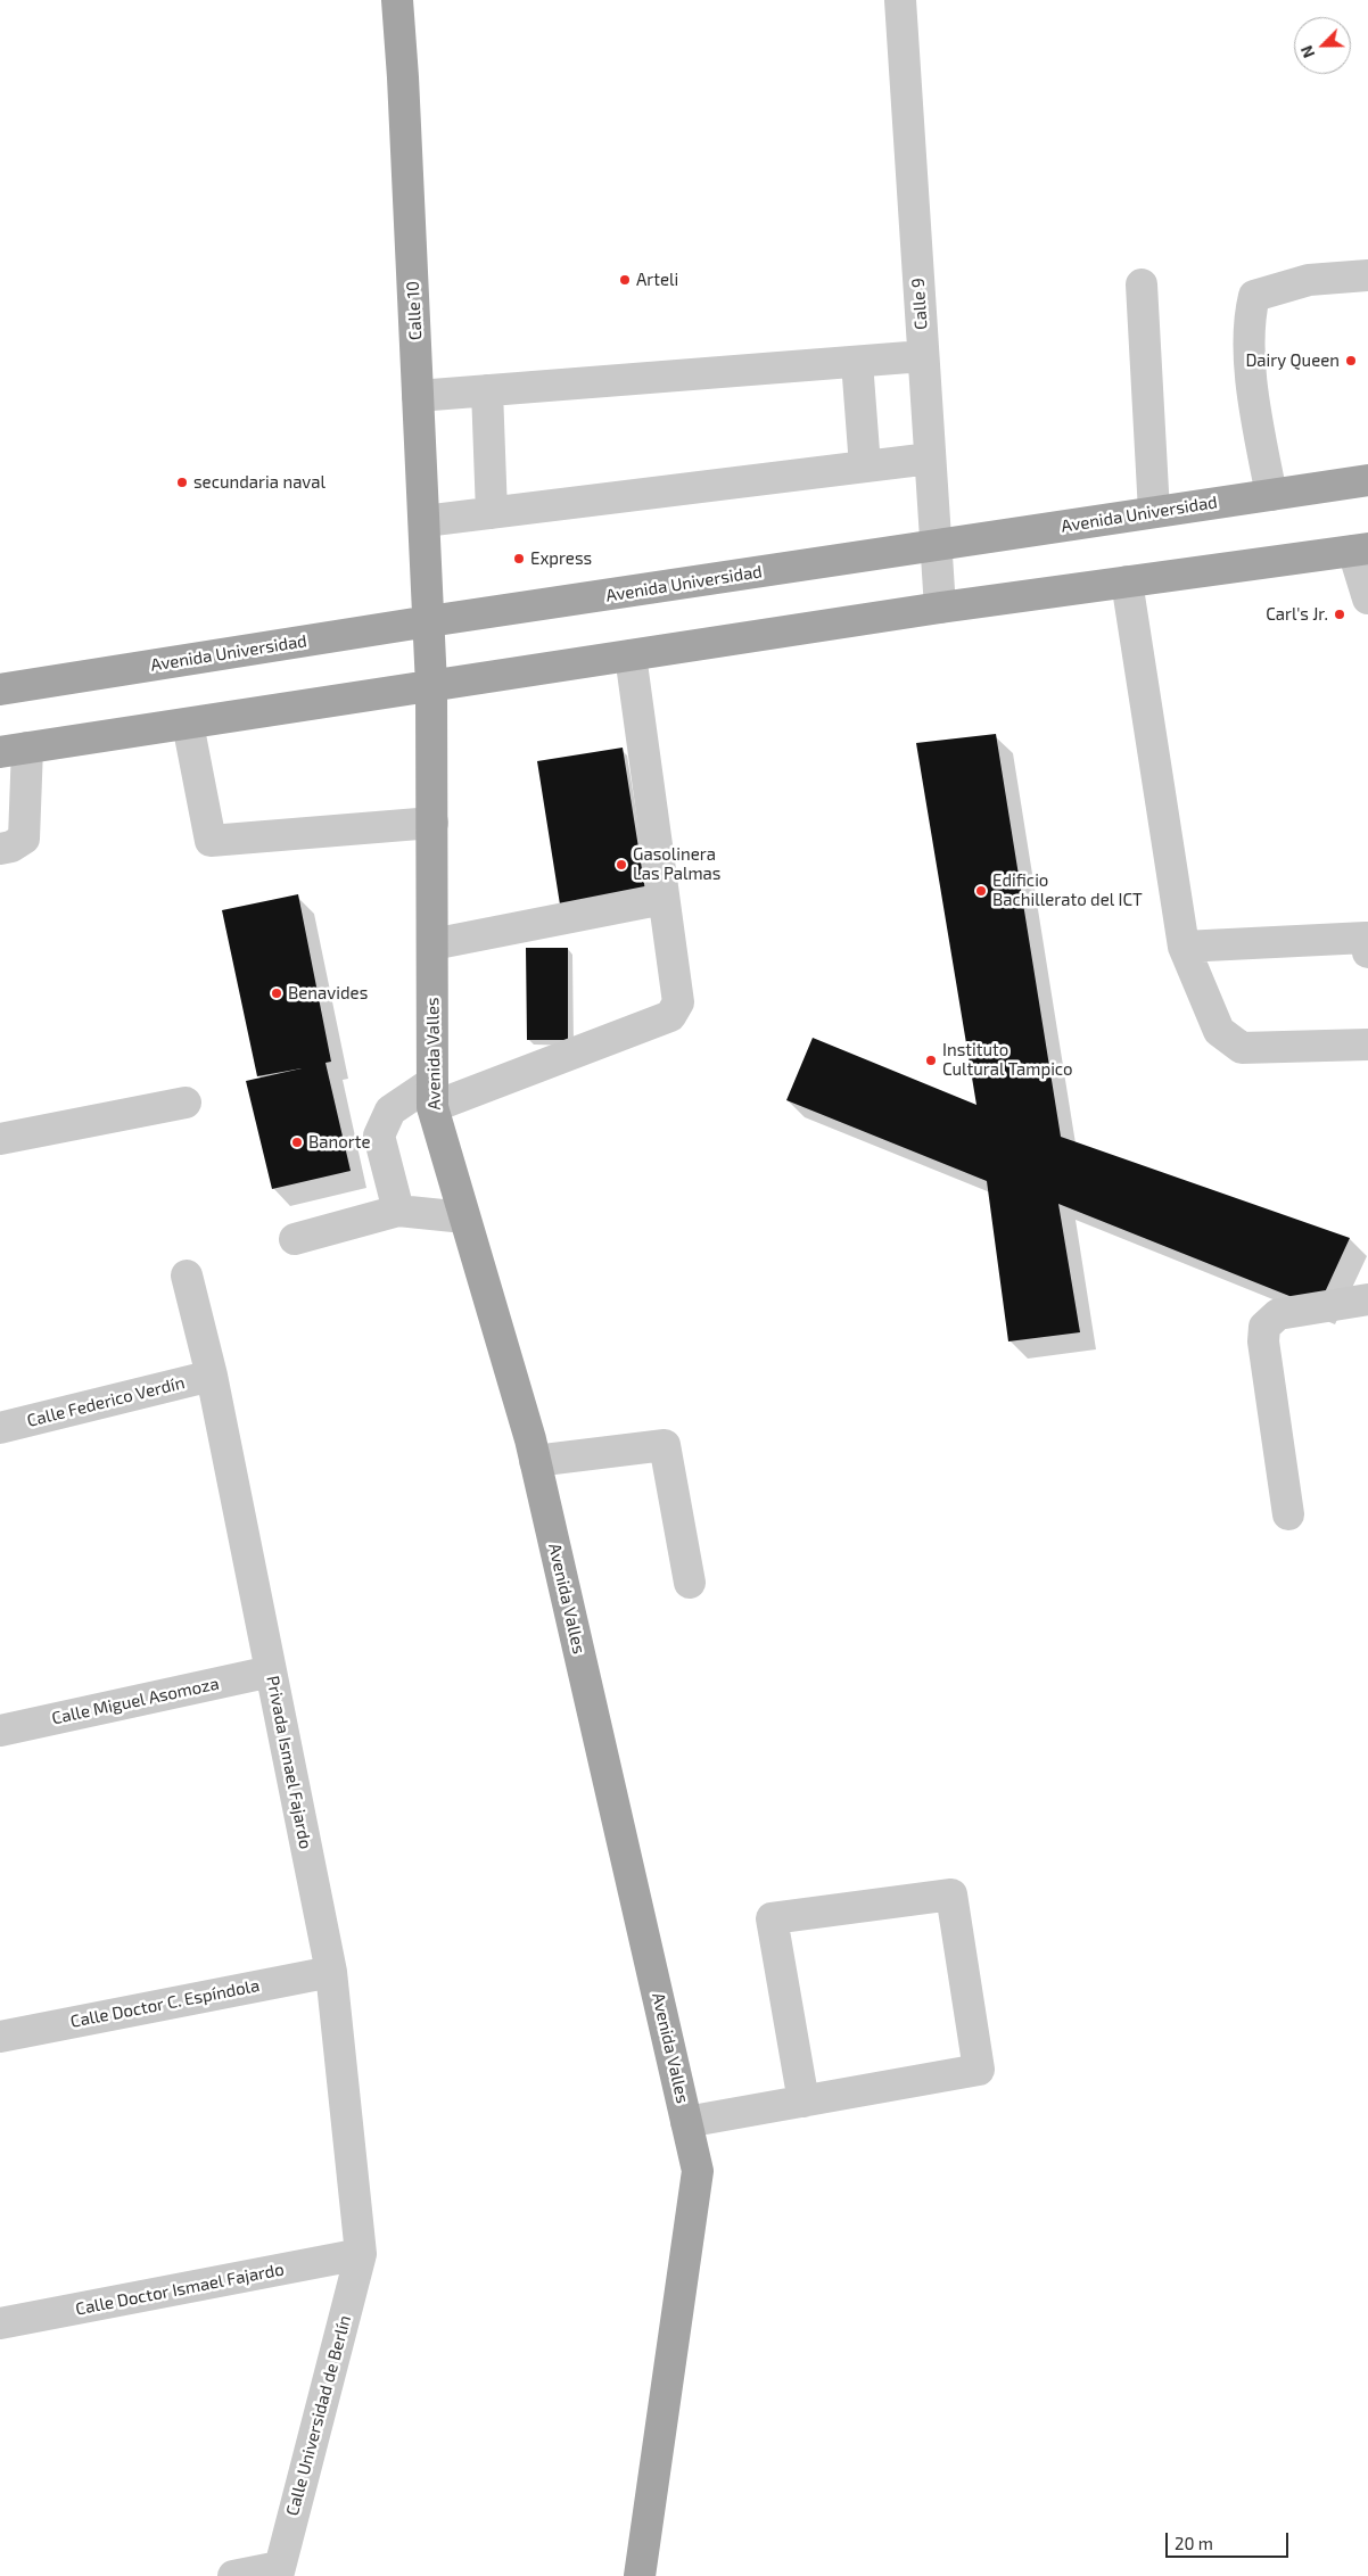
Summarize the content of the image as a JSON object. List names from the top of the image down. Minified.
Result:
{"streets":{"main road":["Calle 10","Avenida Universidad","Avenida Valles"],"street":["Calle 9","Calle Federico Verdín","Calle Miguel Asomoza","Privada Ismael Fajardo","Calle Doctor C. Espíndola","Calle Doctor Ismael Fajardo","Calle Universidad de Berlín"]},"crossings":[["Calle 9","Avenida Universidad"],["Calle 10","Avenida Universidad"],["Calle 10","Avenida Valles"],["Avenida Universidad","Avenida Valles"],["Calle Federico Verdín","Privada Ismael Fajardo"],["Calle Miguel Asomoza","Privada Ismael Fajardo"],["Privada Ismael Fajardo","Calle Doctor C. Espíndola"],["Privada Ismael Fajardo","Calle Doctor Ismael Fajardo"],["Privada Ismael Fajardo","Calle Universidad de Berlín"],["Calle Doctor Ismael Fajardo","Calle Universidad de Berlín"]],"places":["Arteli","Dairy Queen","secundaria naval","Express","Carl's Jr.","Gasolinera Las Palmas","Edificio Bachillerato del ICT","Benavides","Instituto Cultural Tampico","Banorte"],"scale_bar":"20 m","north":"bottom left"}
